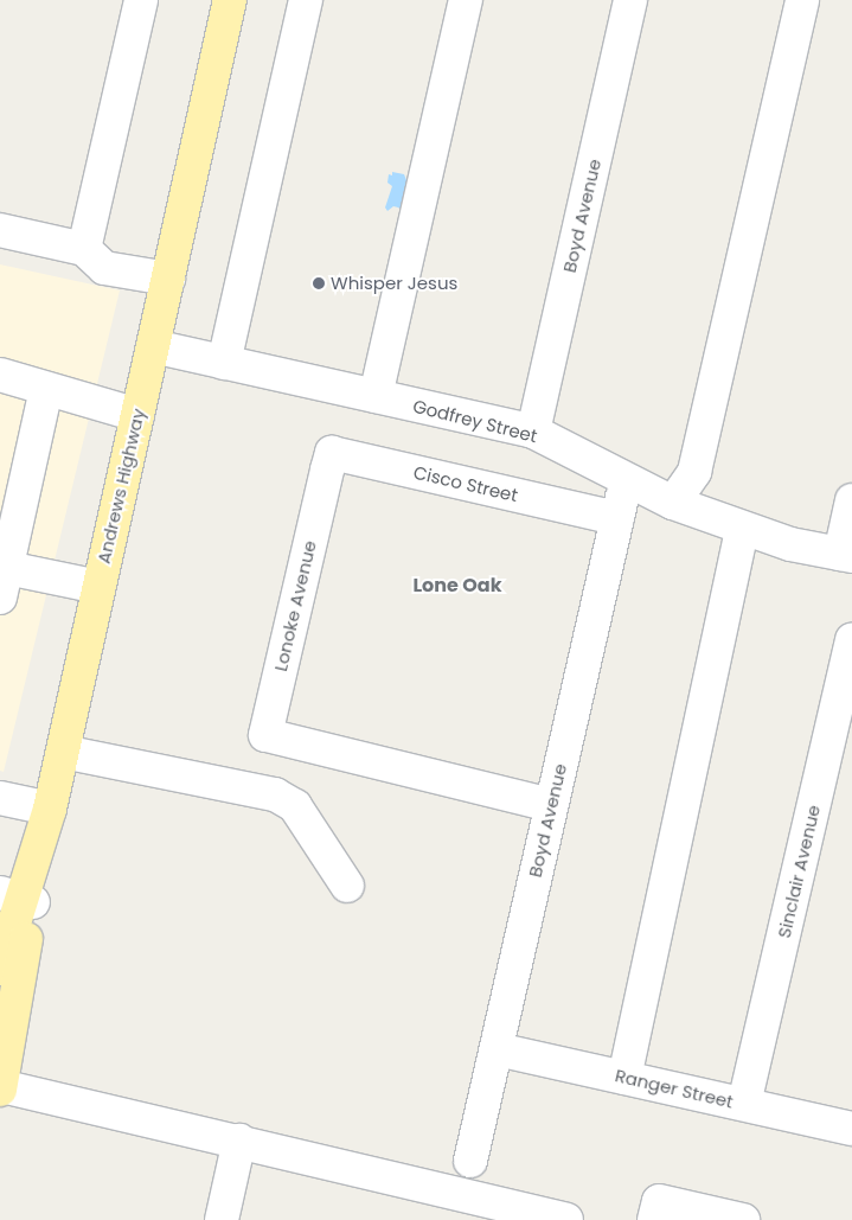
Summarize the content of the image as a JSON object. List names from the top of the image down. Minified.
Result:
{"streets":{"main road":["Andrews Highway"],"street":["Boyd Avenue","Godfrey Street","Cisco Street","Lonoke Avenue","Sinclair Avenue","Ranger Street"]},"crossings":[["Boyd Avenue","Godfrey Street"],["Boyd Avenue","Cisco Street"],["Boyd Avenue","Lonoke Avenue"],["Boyd Avenue","Ranger Street"],["Godfrey Street","Andrews Highway"],["Cisco Street","Lonoke Avenue"],["Sinclair Avenue","Ranger Street"]],"districts":["Lone Oak"],"places":["Whisper Jesus"]}
